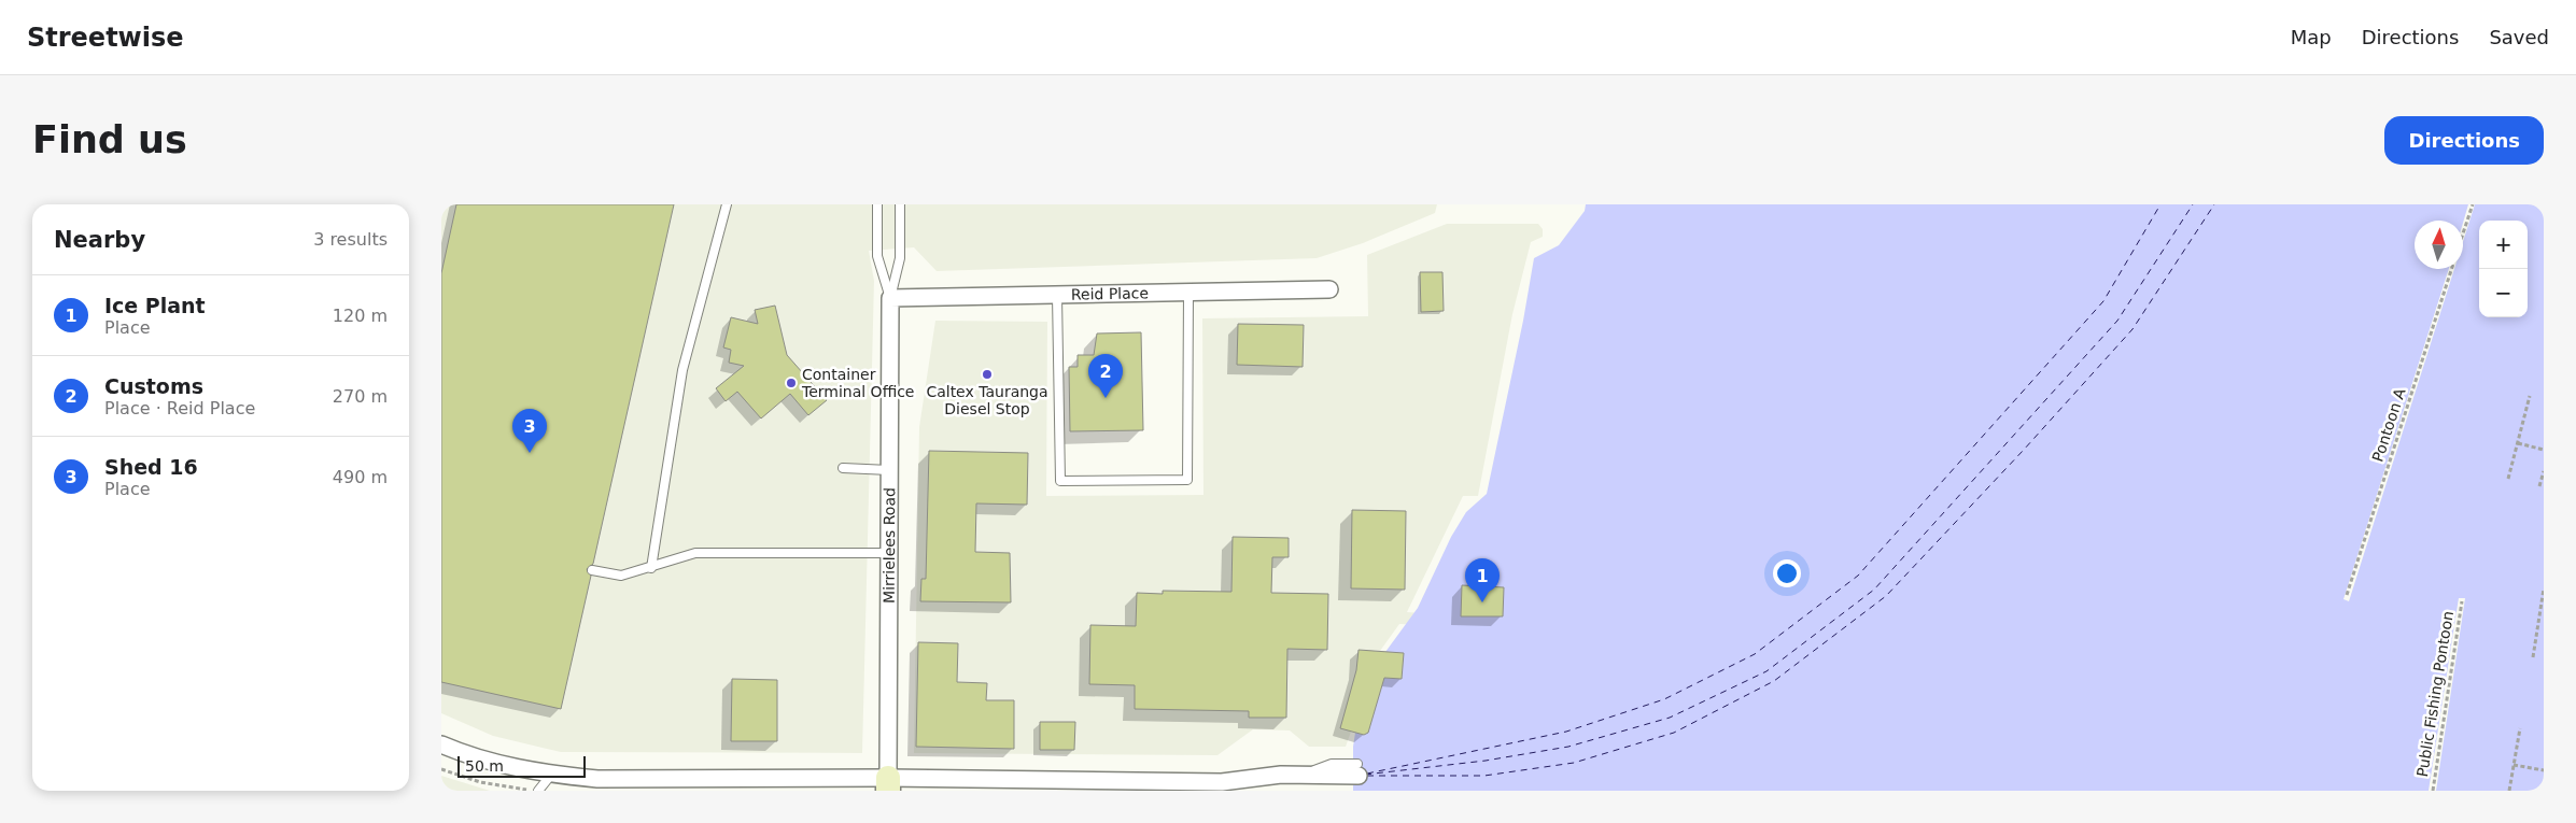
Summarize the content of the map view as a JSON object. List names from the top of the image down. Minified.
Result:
{"streets":{"street":["Reid Place","Mirrielees Road"],"path":["Pontoon A","Public Fishing Pontoon"]},"crossings":[["Reid Place","Mirrielees Road"]],"places":["Caltex Tauranga Diesel Stop","Container Terminal Office"],"scale_bar":"50 m","north":"top","page":{"header":"Streetwise","nav":["Map","Directions","Saved"],"buttons":"Directions","title":"Find us","heading":["Nearby","3 results"],"map_buttons":["+","−"],"list":[{"mark":"1","name":"Ice Plant","note":"Place","value":"120 m"},{"mark":"2","name":"Customs","note":"Place · Reid Place","value":"270 m"},{"mark":"3","name":"Shed 16","note":"Place","value":"490 m"}],"pins":["2","3","1"],"scale":"50 m"}}
